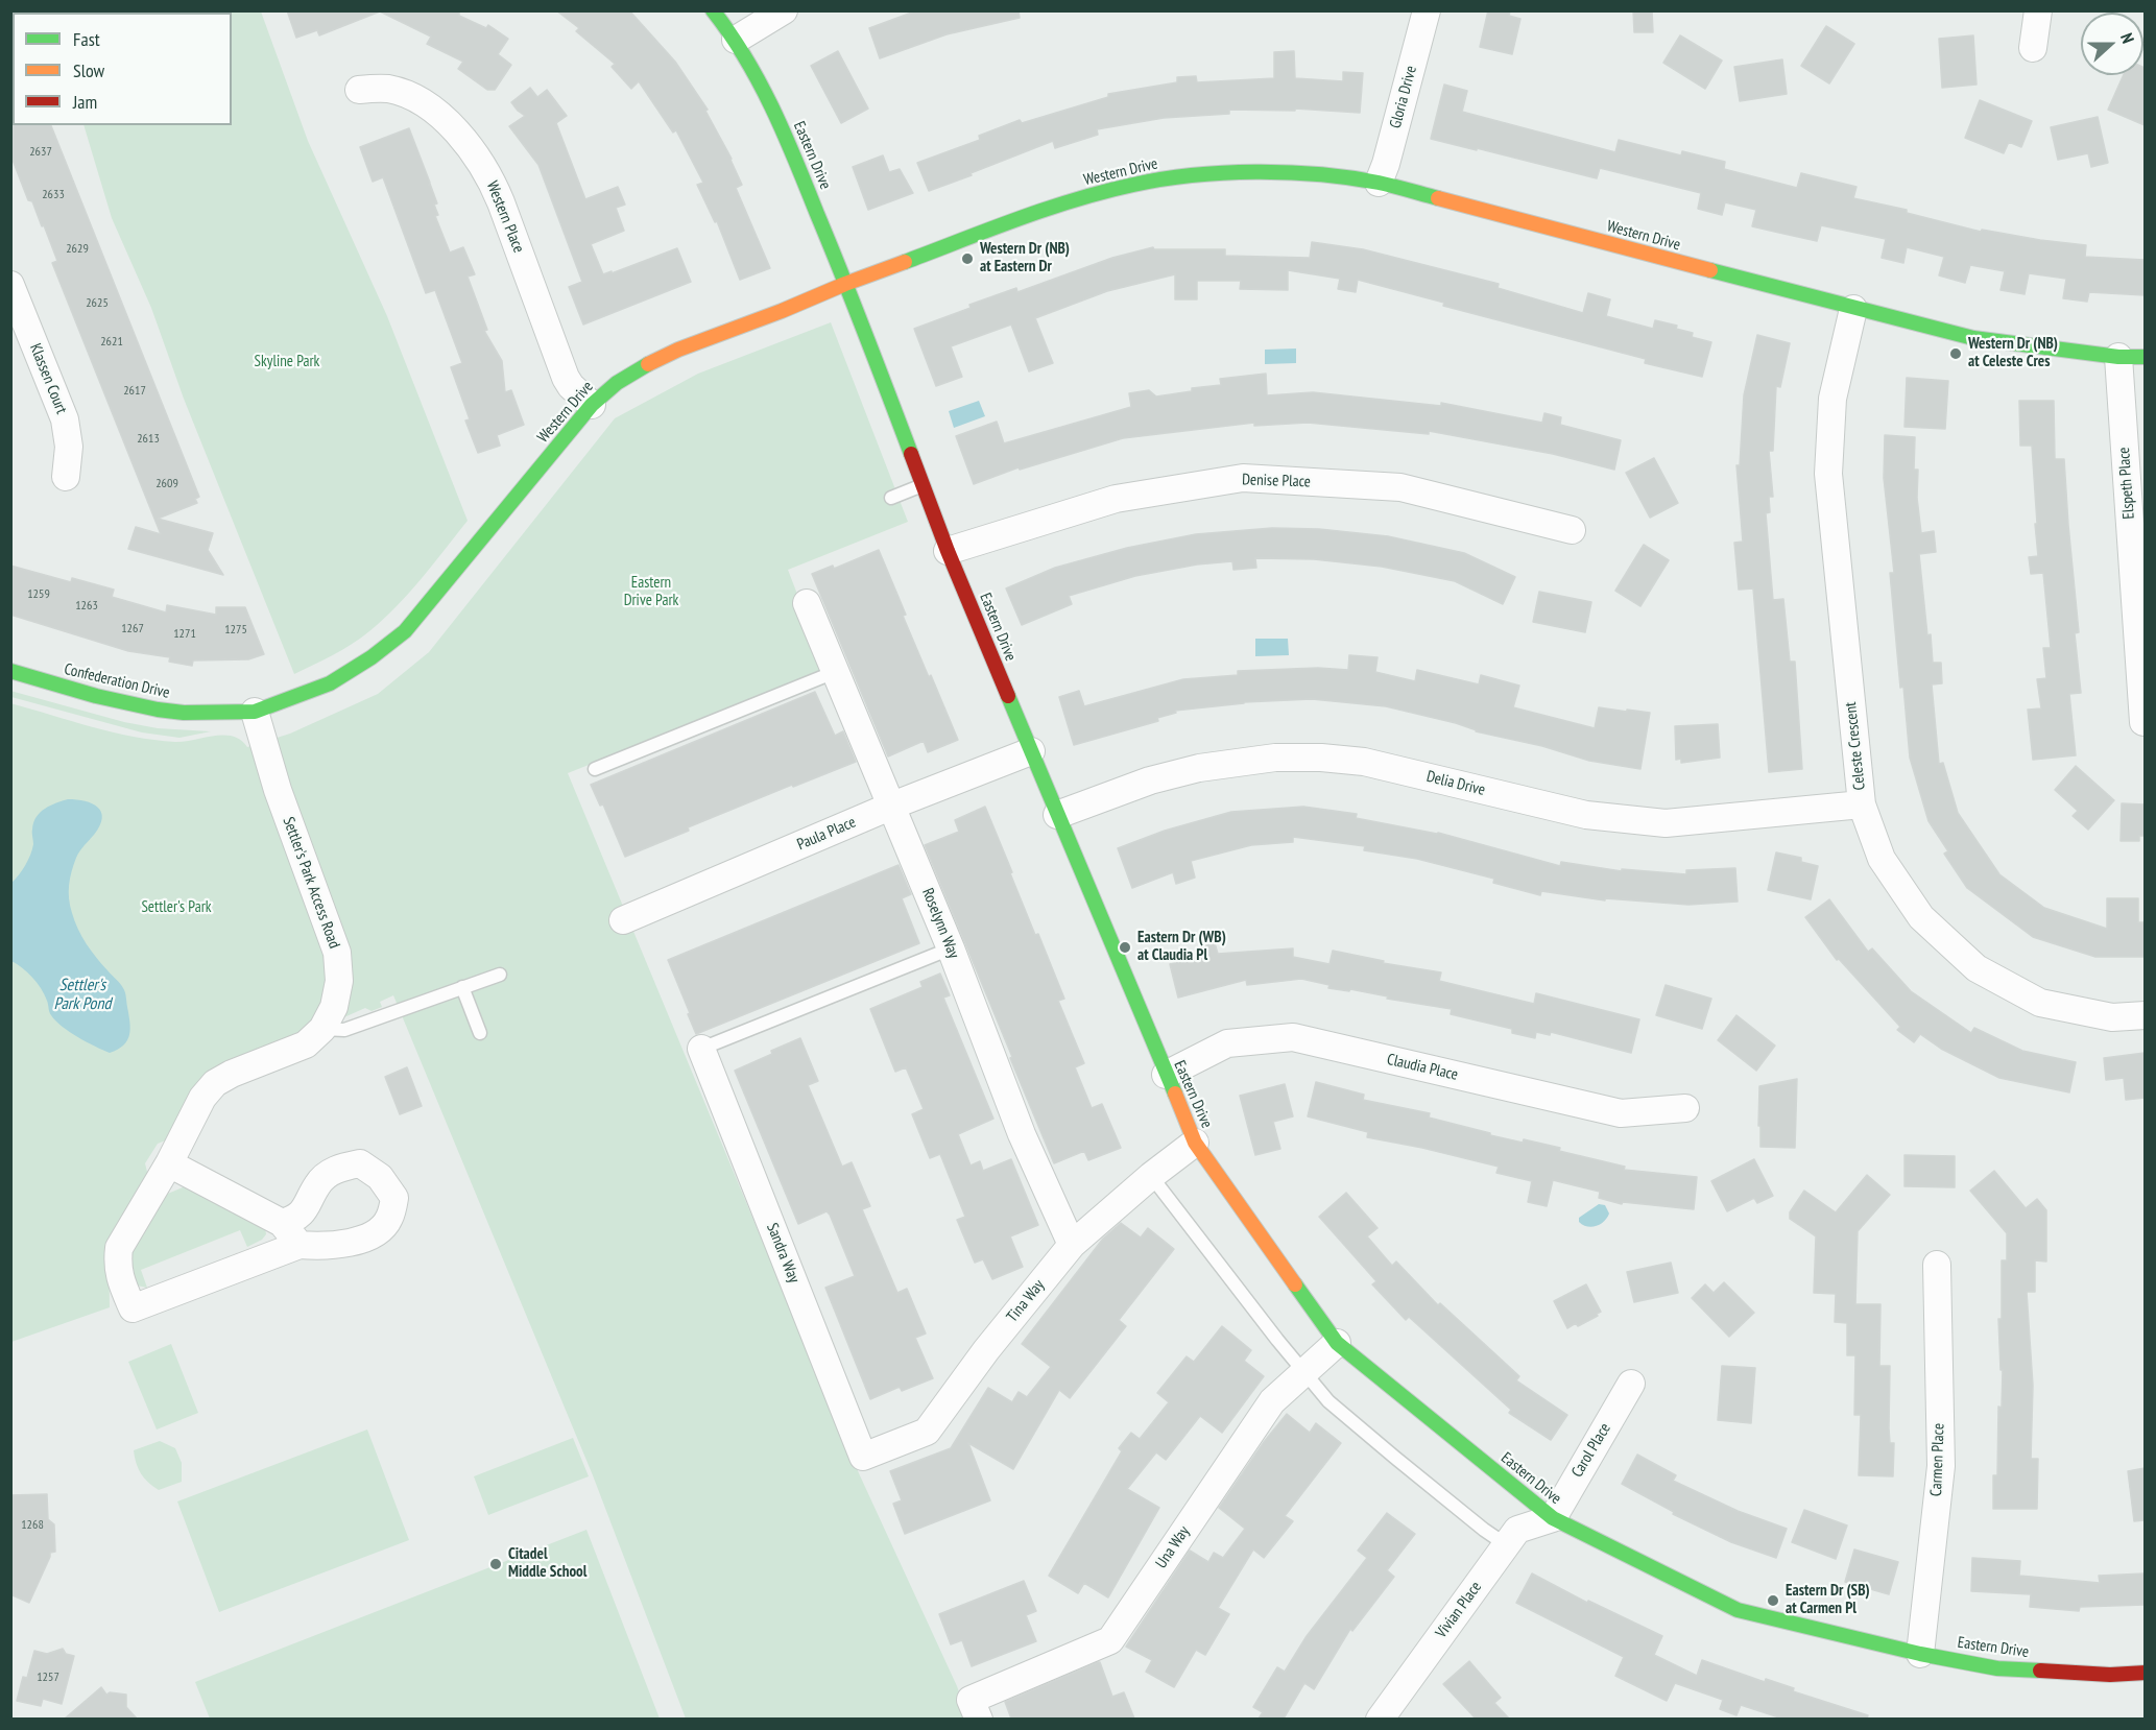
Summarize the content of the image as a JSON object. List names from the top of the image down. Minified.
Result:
{"streets":{"street":["Gloria Drive","Eastern Drive","Western Drive","Western Place","Klassen Court","Denise Place","Elspeth Place","Confederation Drive","Celeste Crescent","Delia Drive","Paula Place","Settler's Park Access Road","Roselynn Way","Claudia Place","Sandra Way","Tina Way","Carol Place","Carmen Place","Una Way","Vivian Place"]},"crossings":[["Gloria Drive","Western Drive"],["Eastern Drive","Western Drive"],["Eastern Drive","Denise Place"],["Eastern Drive","Delia Drive"],["Eastern Drive","Paula Place"],["Eastern Drive","Claudia Place"],["Eastern Drive","Tina Way"],["Eastern Drive","Carol Place"],["Eastern Drive","Carmen Place"],["Eastern Drive","Una Way"],["Eastern Drive","Vivian Place"],["Western Drive","Western Place"],["Western Drive","Elspeth Place"],["Western Drive","Confederation Drive"],["Western Drive","Celeste Crescent"],["Western Drive","Settler's Park Access Road"],["Confederation Drive","Settler's Park Access Road"],["Celeste Crescent","Delia Drive"],["Paula Place","Roselynn Way"],["Roselynn Way","Tina Way"],["Sandra Way","Tina Way"],["Carol Place","Vivian Place"]],"water":["Settler's Park Pond"],"parks":["Skyline Park","Eastern Drive Park","Settler's Park"],"places":["Western Dr (NB) at Eastern Dr","Western Dr (NB) at Celeste Cres","Eastern Dr (WB) at Claudia Pl","Citadel Middle School","Eastern Dr (SB) at Carmen Pl"],"house_numbers":["2637","2633","2629","2625","2621","2617","2613","2609","1259","1263","1267","1275","1271","1268","1257"],"legend":["Fast","Slow","Jam"],"north":"right"}
